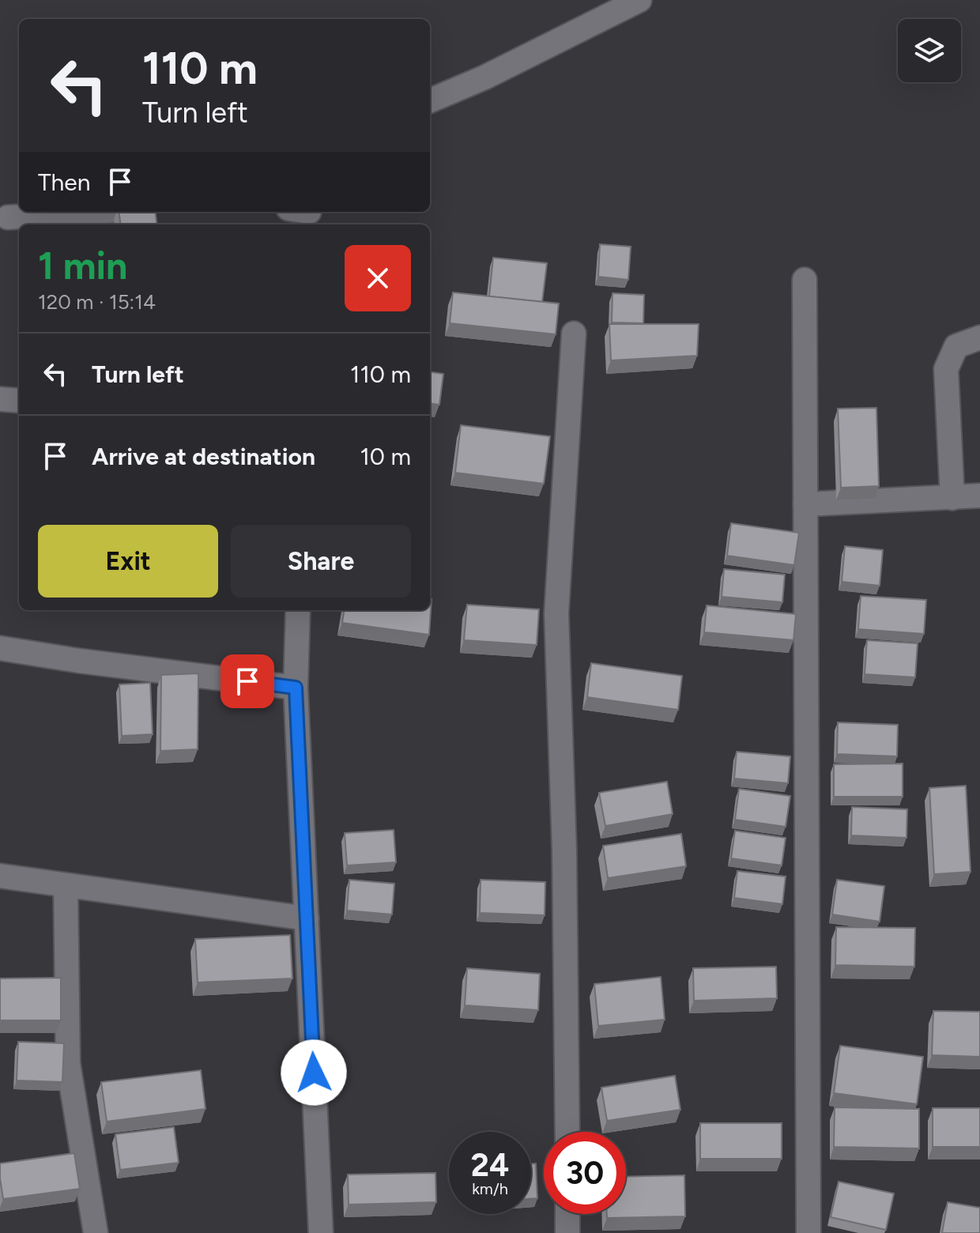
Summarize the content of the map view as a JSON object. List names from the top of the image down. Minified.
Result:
{"page":{"turn":["110 m","Turn left"],"then":"Then","heading":["1 min","120 m · 15:14"],"list":[{"name":"Turn left","value":"110 m"},{"name":"Arrive at destination","value":"10 m"}],"buttons":["Exit","Share"],"speed":"24 km/h","limit":"30"}}
